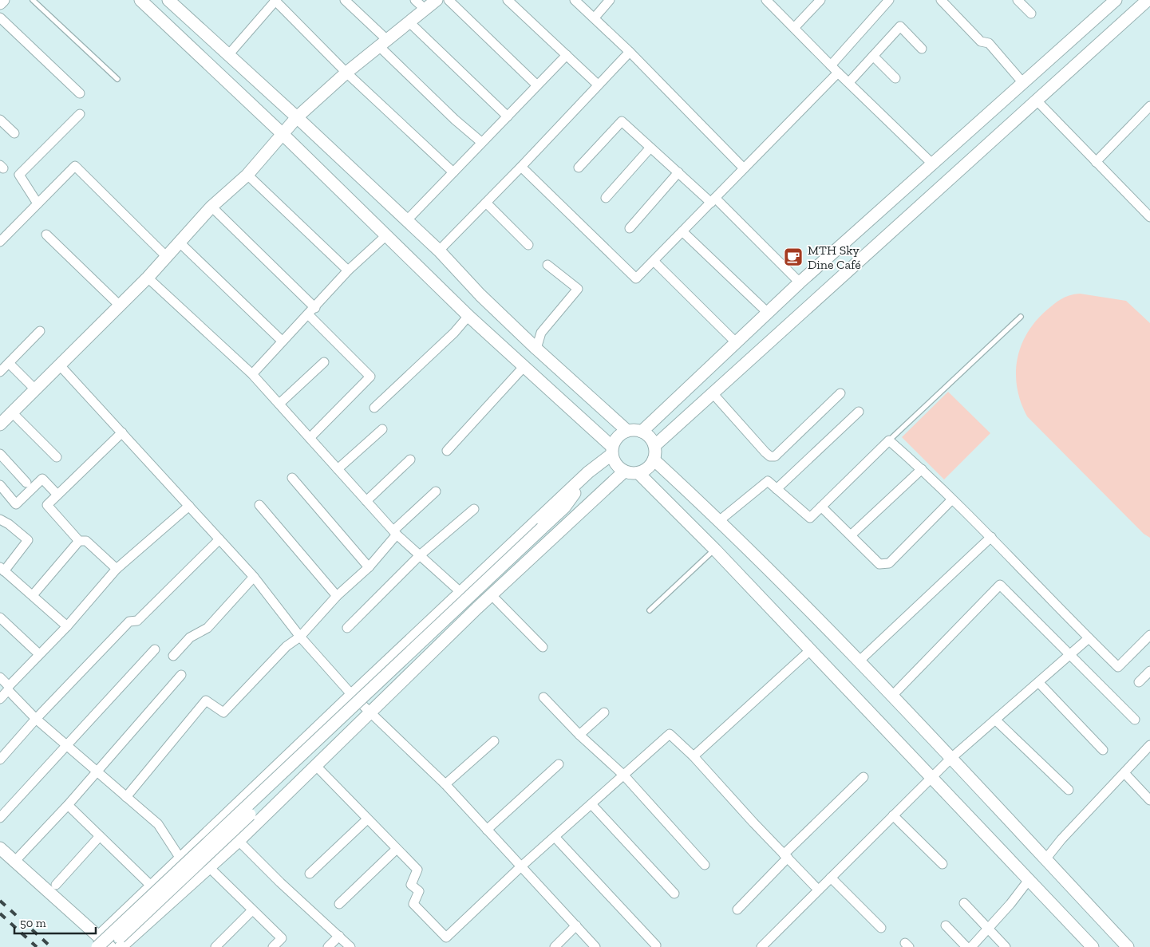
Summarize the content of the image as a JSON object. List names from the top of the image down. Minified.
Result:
{"places":{"cafe":["MTH Sky Dine Café"]},"scale_bar":"50 m"}
